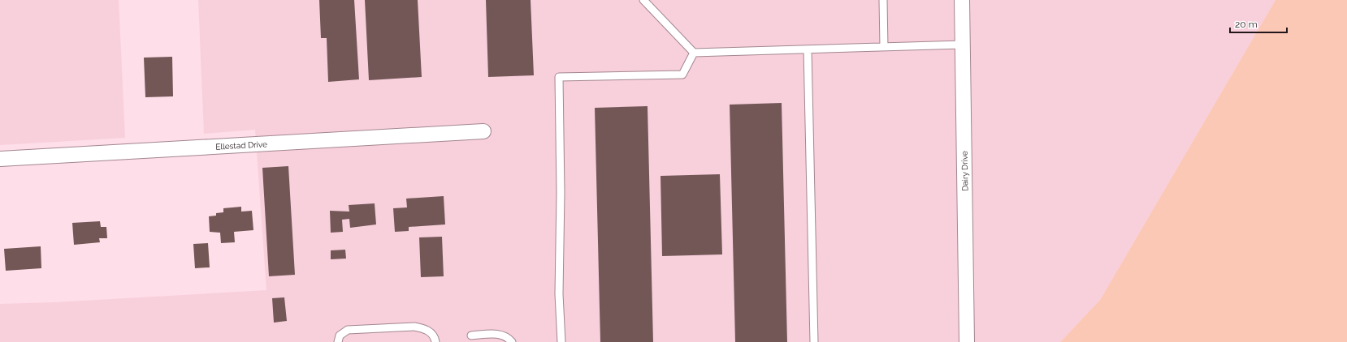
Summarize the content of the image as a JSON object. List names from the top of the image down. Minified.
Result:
{"streets":{"street":["Ellestad Drive","Dairy Drive"]},"scale_bar":"20 m"}
